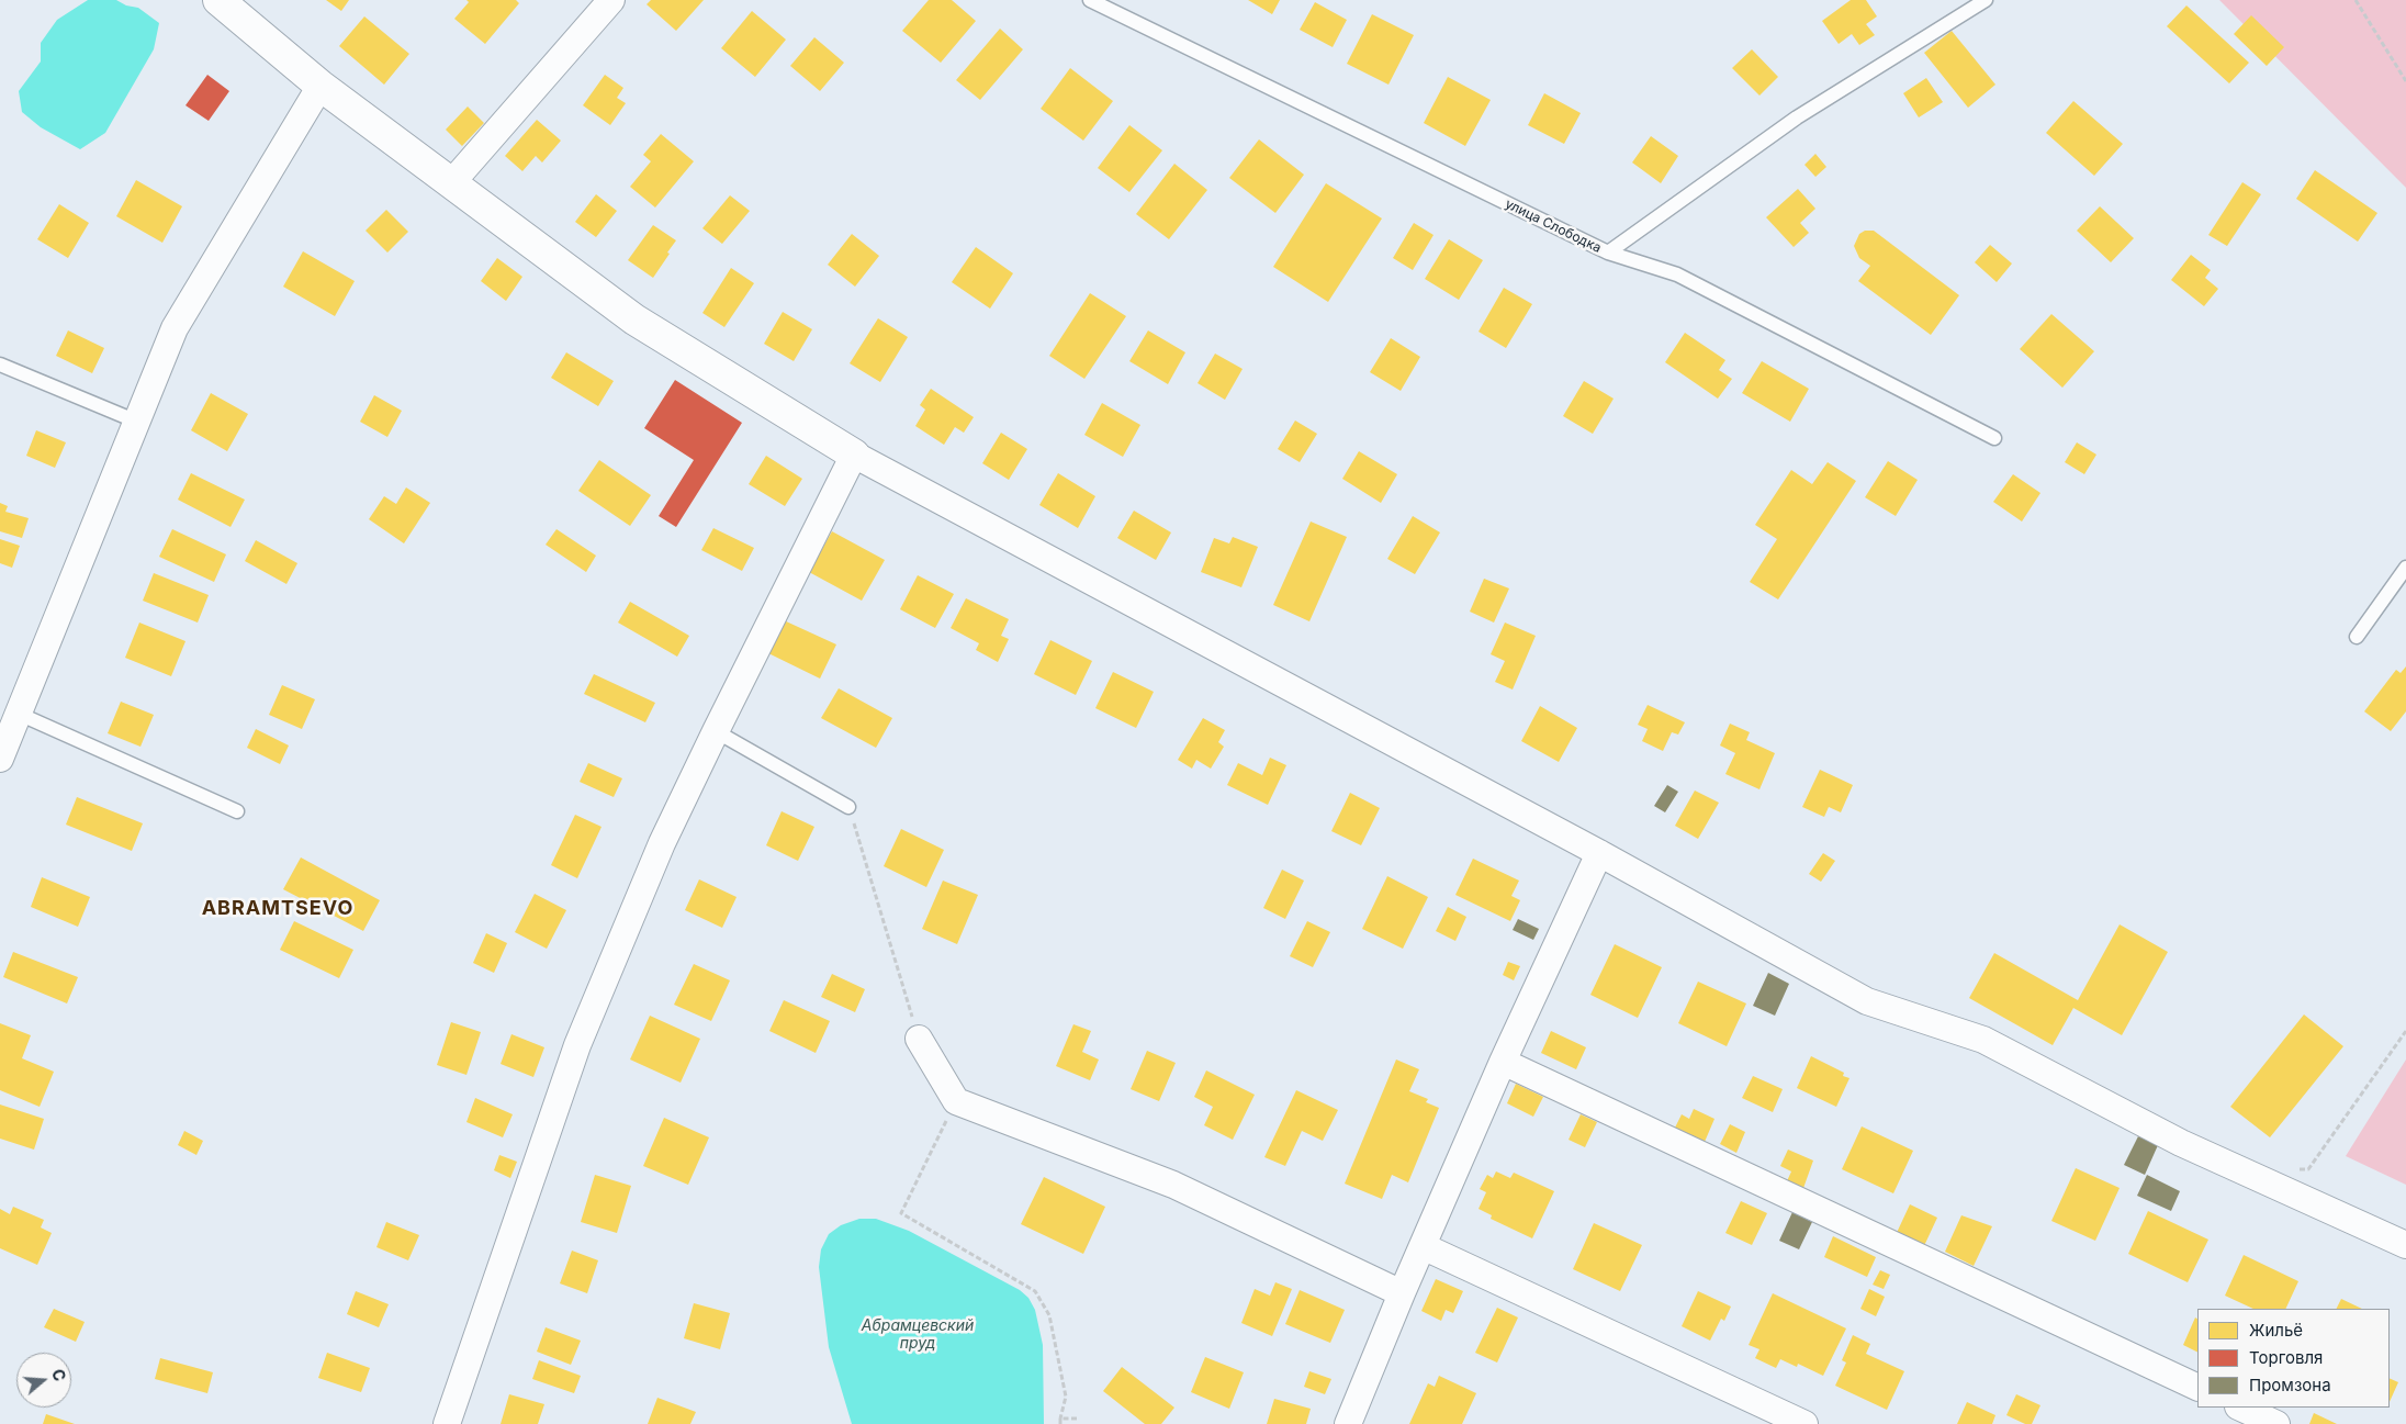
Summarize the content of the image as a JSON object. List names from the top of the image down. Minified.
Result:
{"streets":{"lane":["улица Слободка"]},"districts":["ABRAMTSEVO"],"water":["Абрамцевский пруд"],"legend":["Жильё","Торговля","Промзона"],"north":"right"}
